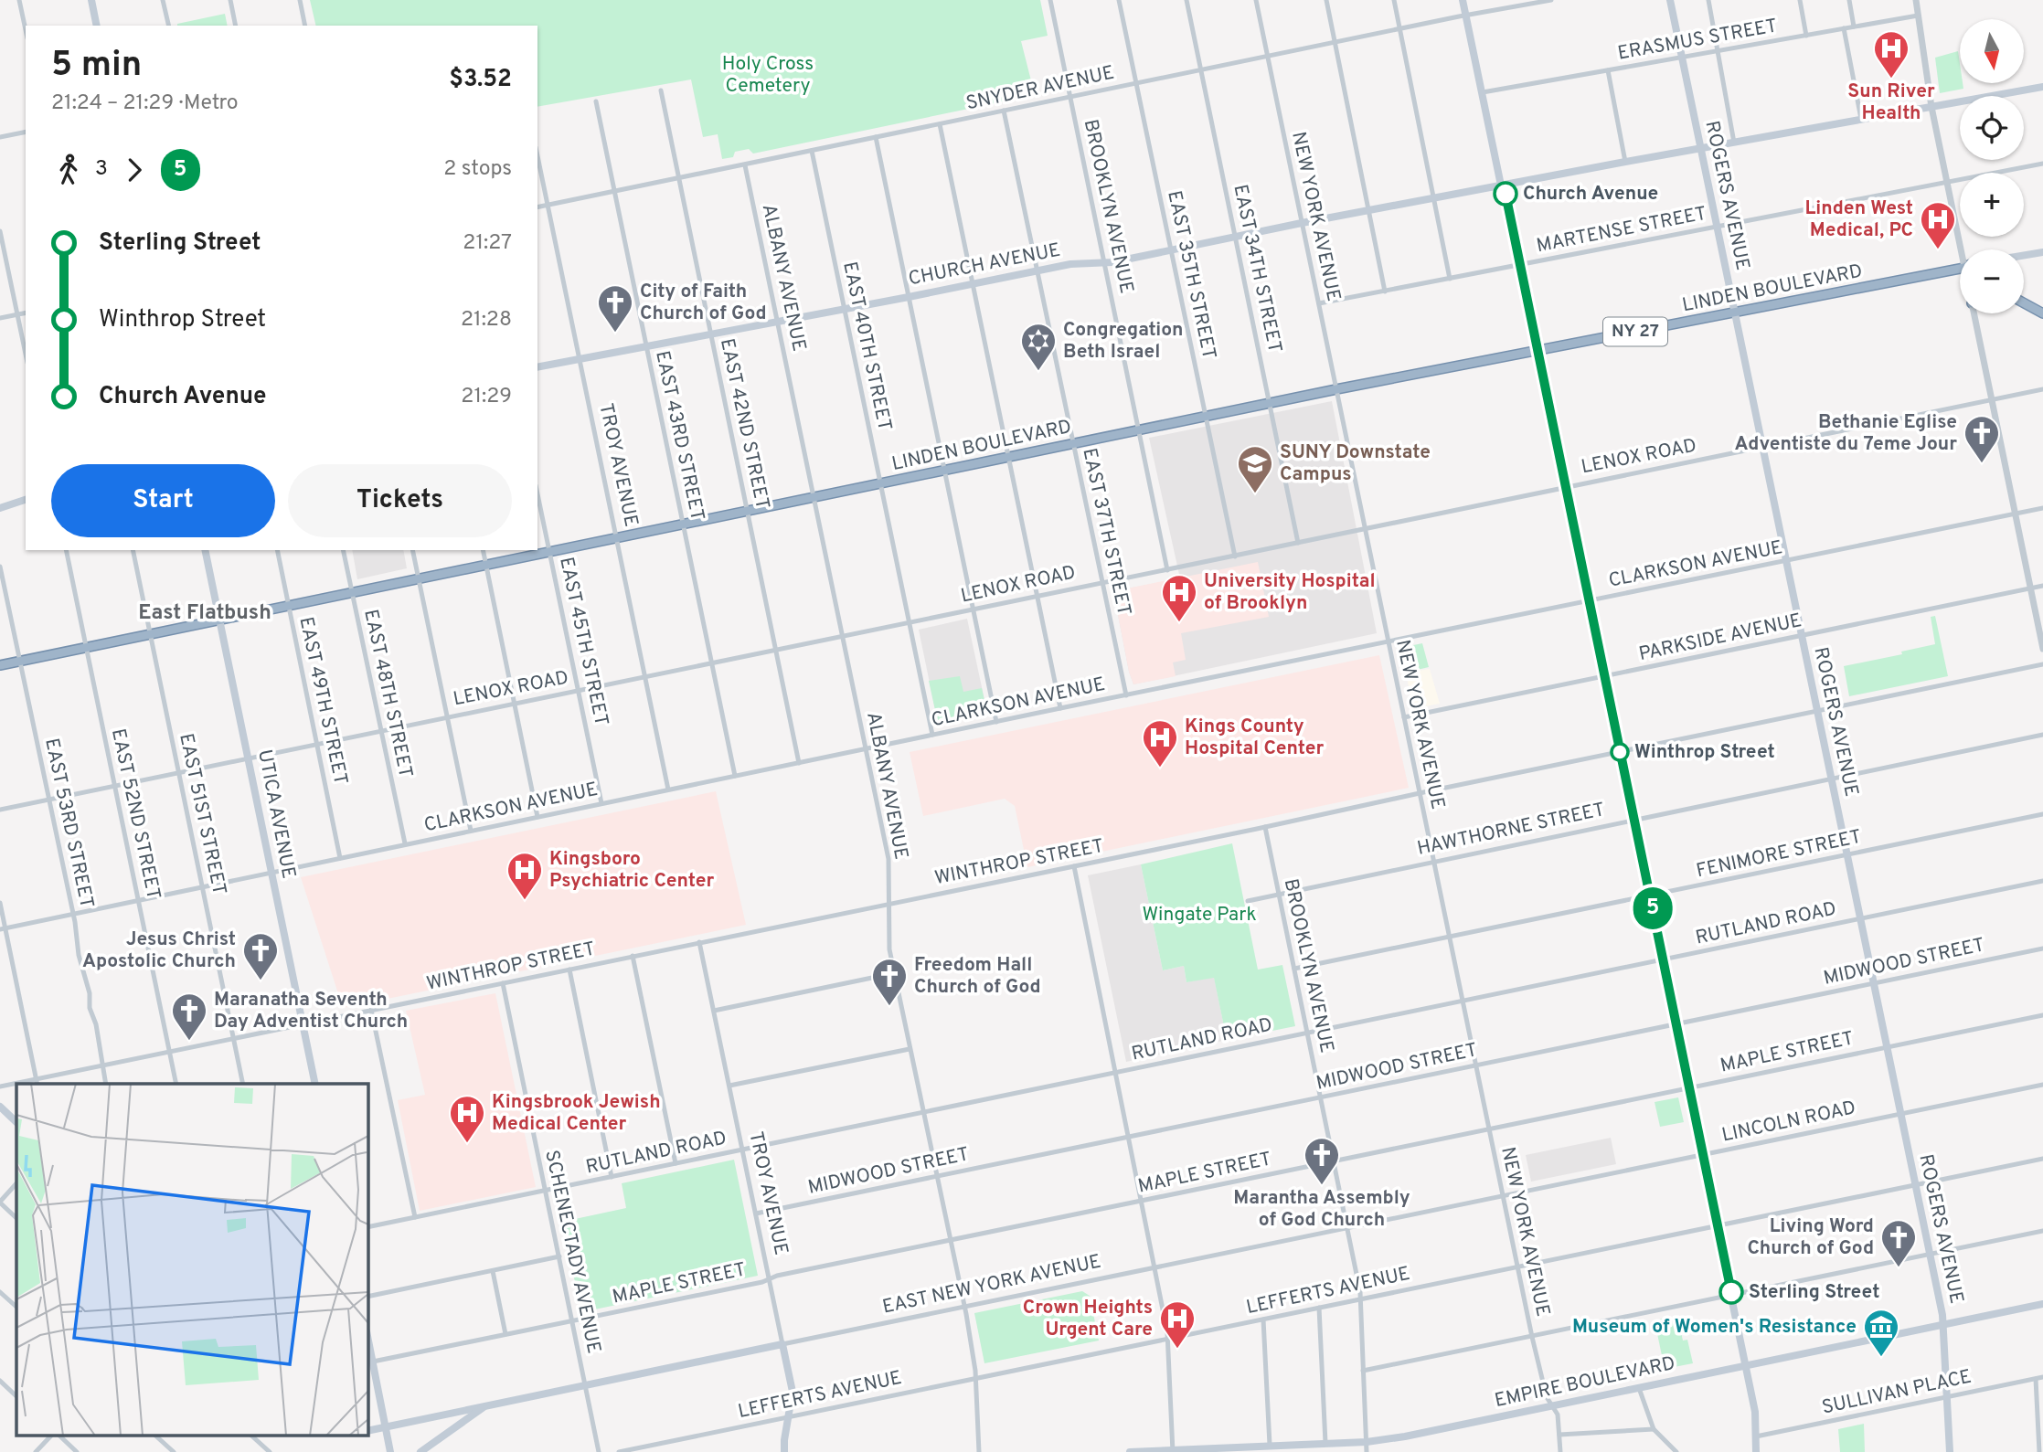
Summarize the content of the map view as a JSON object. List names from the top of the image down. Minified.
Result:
{"streets":{"highway":["LINDEN BOULEVARD","NY 27"],"main road":["ROGERS AVENUE","CHURCH AVENUE","TROY AVENUE","UTICA AVENUE","EAST NEW YORK AVENUE","EMPIRE BOULEVARD"],"street":["ERASMUS STREET","SNYDER AVENUE","BROOKLYN AVENUE","NEW YORK AVENUE","MARTENSE STREET","EAST 34TH STREET","EAST 35TH STREET","ALBANY AVENUE","EAST 40TH STREET","EAST 42ND STREET","EAST 43RD STREET","LENOX ROAD","EAST 37TH STREET","CLARKSON AVENUE","PARKSIDE AVENUE","EAST 45TH STREET","EAST 48TH STREET","EAST 49TH STREET","EAST 52ND STREET","EAST 51ST STREET","EAST 53RD STREET","HAWTHORNE STREET","FENIMORE STREET","WINTHROP STREET","RUTLAND ROAD","MIDWOOD STREET","MAPLE STREET","LINCOLN ROAD","SCHENECTADY AVENUE","LEFFERTS AVENUE","SULLIVAN PLACE"]},"crossings":[["ERASMUS STREET","ROGERS AVENUE"],["SNYDER AVENUE","BROOKLYN AVENUE"],["SNYDER AVENUE","NEW YORK AVENUE"],["SNYDER AVENUE","EAST 34TH STREET"],["SNYDER AVENUE","EAST 35TH STREET"],["SNYDER AVENUE","ALBANY AVENUE"],["SNYDER AVENUE","EAST 40TH STREET"],["SNYDER AVENUE","EAST 42ND STREET"],["SNYDER AVENUE","EAST 43RD STREET"],["SNYDER AVENUE","TROY AVENUE"],["SNYDER AVENUE","EAST 37TH STREET"],["ROGERS AVENUE","MARTENSE STREET"],["ROGERS AVENUE","CHURCH AVENUE"],["ROGERS AVENUE","LINDEN BOULEVARD"],["ROGERS AVENUE","LENOX ROAD"],["ROGERS AVENUE","CLARKSON AVENUE"],["ROGERS AVENUE","PARKSIDE AVENUE"],["ROGERS AVENUE","HAWTHORNE STREET"],["ROGERS AVENUE","FENIMORE STREET"],["ROGERS AVENUE","WINTHROP STREET"],["ROGERS AVENUE","RUTLAND ROAD"],["ROGERS AVENUE","MIDWOOD STREET"],["ROGERS AVENUE","MAPLE STREET"],["ROGERS AVENUE","LINCOLN ROAD"],["ROGERS AVENUE","LEFFERTS AVENUE"],["ROGERS AVENUE","EMPIRE BOULEVARD"],["ROGERS AVENUE","SULLIVAN PLACE"],["BROOKLYN AVENUE","CHURCH AVENUE"],["BROOKLYN AVENUE","LINDEN BOULEVARD"],["BROOKLYN AVENUE","LENOX ROAD"],["BROOKLYN AVENUE","HAWTHORNE STREET"],["BROOKLYN AVENUE","FENIMORE STREET"],["BROOKLYN AVENUE","WINTHROP STREET"],["BROOKLYN AVENUE","RUTLAND ROAD"],["BROOKLYN AVENUE","MIDWOOD STREET"],["BROOKLYN AVENUE","MAPLE STREET"],["BROOKLYN AVENUE","EAST NEW YORK AVENUE"],["BROOKLYN AVENUE","LEFFERTS AVENUE"],["BROOKLYN AVENUE","EMPIRE BOULEVARD"],["NEW YORK AVENUE","MARTENSE STREET"],["NEW YORK AVENUE","CHURCH AVENUE"],["NEW YORK AVENUE","LINDEN BOULEVARD"],["NEW YORK AVENUE","LENOX ROAD"],["NEW YORK AVENUE","CLARKSON AVENUE"],["NEW YORK AVENUE","PARKSIDE AVENUE"],["NEW YORK AVENUE","HAWTHORNE STREET"],["NEW YORK AVENUE","FENIMORE STREET"],["NEW YORK AVENUE","WINTHROP STREET"],["NEW YORK AVENUE","RUTLAND ROAD"],["NEW YORK AVENUE","MIDWOOD STREET"],["NEW YORK AVENUE","MAPLE STREET"],["NEW YORK AVENUE","LINCOLN ROAD"],["NEW YORK AVENUE","EAST NEW YORK AVENUE"],["NEW YORK AVENUE","LEFFERTS AVENUE"],["NEW YORK AVENUE","EMPIRE BOULEVARD"],["CHURCH AVENUE","EAST 34TH STREET"],["CHURCH AVENUE","EAST 35TH STREET"],["CHURCH AVENUE","ALBANY AVENUE"],["CHURCH AVENUE","EAST 40TH STREET"],["CHURCH AVENUE","EAST 42ND STREET"],["CHURCH AVENUE","EAST 43RD STREET"],["CHURCH AVENUE","TROY AVENUE"],["CHURCH AVENUE","EAST 37TH STREET"],["EAST 34TH STREET","LINDEN BOULEVARD"],["EAST 34TH STREET","LENOX ROAD"],["EAST 35TH STREET","LINDEN BOULEVARD"],["EAST 35TH STREET","LENOX ROAD"],["ALBANY AVENUE","LINDEN BOULEVARD"],["ALBANY AVENUE","LENOX ROAD"],["ALBANY AVENUE","CLARKSON AVENUE"],["ALBANY AVENUE","WINTHROP STREET"],["ALBANY AVENUE","RUTLAND ROAD"],["ALBANY AVENUE","MIDWOOD STREET"],["ALBANY AVENUE","MAPLE STREET"],["ALBANY AVENUE","EAST NEW YORK AVENUE"],["ALBANY AVENUE","LEFFERTS AVENUE"],["LINDEN BOULEVARD","EAST 40TH STREET"],["LINDEN BOULEVARD","EAST 42ND STREET"],["LINDEN BOULEVARD","EAST 43RD STREET"],["LINDEN BOULEVARD","TROY AVENUE"],["LINDEN BOULEVARD","EAST 37TH STREET"],["LINDEN BOULEVARD","EAST 45TH STREET"],["LINDEN BOULEVARD","EAST 48TH STREET"],["LINDEN BOULEVARD","EAST 49TH STREET"],["LINDEN BOULEVARD","EAST 52ND STREET"],["LINDEN BOULEVARD","EAST 51ST STREET"],["LINDEN BOULEVARD","UTICA AVENUE"],["LINDEN BOULEVARD","EAST 53RD STREET"],["EAST 40TH STREET","LENOX ROAD"],["EAST 40TH STREET","CLARKSON AVENUE"],["EAST 42ND STREET","LENOX ROAD"],["EAST 42ND STREET","CLARKSON AVENUE"],["EAST 43RD STREET","LENOX ROAD"],["EAST 43RD STREET","CLARKSON AVENUE"],["LENOX ROAD","TROY AVENUE"],["LENOX ROAD","EAST 37TH STREET"],["LENOX ROAD","EAST 45TH STREET"],["LENOX ROAD","EAST 48TH STREET"],["LENOX ROAD","EAST 49TH STREET"],["LENOX ROAD","EAST 52ND STREET"],["LENOX ROAD","EAST 51ST STREET"],["LENOX ROAD","UTICA AVENUE"],["LENOX ROAD","EAST 53RD STREET"],["TROY AVENUE","CLARKSON AVENUE"],["TROY AVENUE","WINTHROP STREET"],["TROY AVENUE","RUTLAND ROAD"],["TROY AVENUE","MIDWOOD STREET"],["TROY AVENUE","MAPLE STREET"],["TROY AVENUE","EAST NEW YORK AVENUE"],["TROY AVENUE","LEFFERTS AVENUE"],["EAST 37TH STREET","CLARKSON AVENUE"],["CLARKSON AVENUE","EAST 45TH STREET"],["CLARKSON AVENUE","EAST 48TH STREET"],["CLARKSON AVENUE","EAST 49TH STREET"],["CLARKSON AVENUE","EAST 52ND STREET"],["CLARKSON AVENUE","EAST 51ST STREET"],["CLARKSON AVENUE","UTICA AVENUE"],["CLARKSON AVENUE","EAST 53RD STREET"],["EAST 52ND STREET","WINTHROP STREET"],["EAST 51ST STREET","WINTHROP STREET"],["UTICA AVENUE","WINTHROP STREET"],["EAST 53RD STREET","WINTHROP STREET"],["WINTHROP STREET","SCHENECTADY AVENUE"],["RUTLAND ROAD","SCHENECTADY AVENUE"],["MAPLE STREET","SCHENECTADY AVENUE"],["LINCOLN ROAD","EAST NEW YORK AVENUE"],["SCHENECTADY AVENUE","EAST NEW YORK AVENUE"]],"districts":["East Flatbush"],"parks":["Holy Cross Cemetery","Wingate Park"],"places":{"hospital":["Sun River Health","Linden West Medical, PC","University Hospital of Brooklyn","Kings County Hospital Center","Kingsboro Psychiatric Center","Kingsbrook Jewish Medical Center","Crown Heights Urgent Care"],"other":["Church Avenue","Winthrop Street","Sterling Street"],"church":["City of Faith Church of God","Bethanie Eglise Adventiste du 7eme Jour","Jesus Christ Apostolic Church","Freedom Hall Church of God","Maranatha Seventh Day Adventist Church","Marantha Assembly of God Church","Living Word Church of God"],"synagogue":["Congregation Beth Israel"],"school or university":["SUNY Downstate Campus"],"museum":["Museum of Women's Resistance"]},"lines":["metro line 5"],"north":"bottom","page":{"on_map":"5","map_buttons":["+","−"],"heading":["5 min","21:24 – 21:29 · Metro","$3.52"],"legs":["3","5","2 stops"],"list":[{"name":"Sterling Street","value":"21:27"},{"name":"Winthrop Street","value":"21:28"},{"name":"Church Avenue","value":"21:29"}],"buttons":["Start","Tickets"]}}
